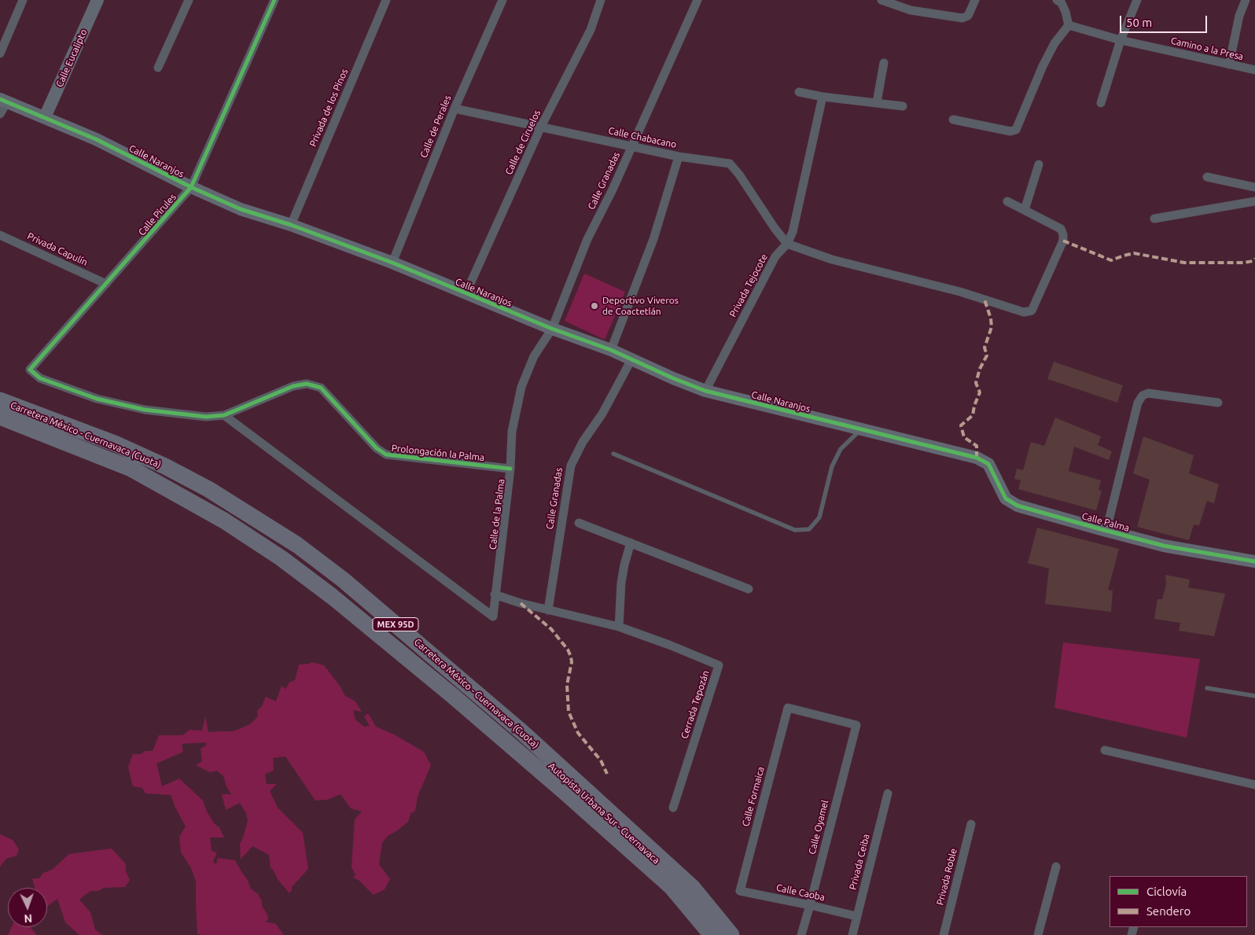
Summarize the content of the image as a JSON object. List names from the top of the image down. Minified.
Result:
{"streets":{"highway":["Carretera México - Cuernavaca (Cuota)","MEX 95D","Autopista Urbana Sur - Cuernavaca"],"street":["Camino a la Presa","Calle Eucalipto","Privada de los Pinos","Calle de Perales","Calle Chabacano","Calle de Ciruelos","Calle Naranjos","Calle Granadas","Calle Pirules","Privada Capulín","Privada Tejocote","Prolongación la Palma","Calle de la Palma","Calle Palma","Cerrada Tepozán","Calle Formaica","Calle Oyamel","Privada Ceiba","Privada Roble","Calle Caoba"]},"crossings":[["Calle Eucalipto","Calle Naranjos"],["Privada de los Pinos","Calle Naranjos"],["Calle de Perales","Calle Chabacano"],["Calle de Perales","Calle Naranjos"],["Calle Chabacano","Calle de Ciruelos"],["Calle Chabacano","Calle Granadas"],["Calle Chabacano","Privada Tejocote"],["Calle de Ciruelos","Calle Naranjos"],["Calle Naranjos","Calle Granadas"],["Calle Naranjos","Calle Pirules"],["Calle Naranjos","Privada Tejocote"],["Calle Naranjos","Calle de la Palma"],["Calle Naranjos","Calle Palma"],["Calle Granadas","Calle de la Palma"],["Calle Granadas","Cerrada Tepozán"],["Calle Pirules","Privada Capulín"],["Calle Pirules","Prolongación la Palma"],["Carretera México - Cuernavaca (Cuota)","Autopista Urbana Sur - Cuernavaca"],["Prolongación la Palma","Calle de la Palma"],["Calle de la Palma","Cerrada Tepozán"],["Calle Formaica","Calle Oyamel"],["Calle Formaica","Calle Caoba"],["Calle Oyamel","Calle Caoba"],["Privada Ceiba","Calle Caoba"]],"places":["Deportivo Viveros de Coactetlán"],"legend":["Ciclovía","Sendero"],"scale_bar":"50 m","north":"bottom"}
